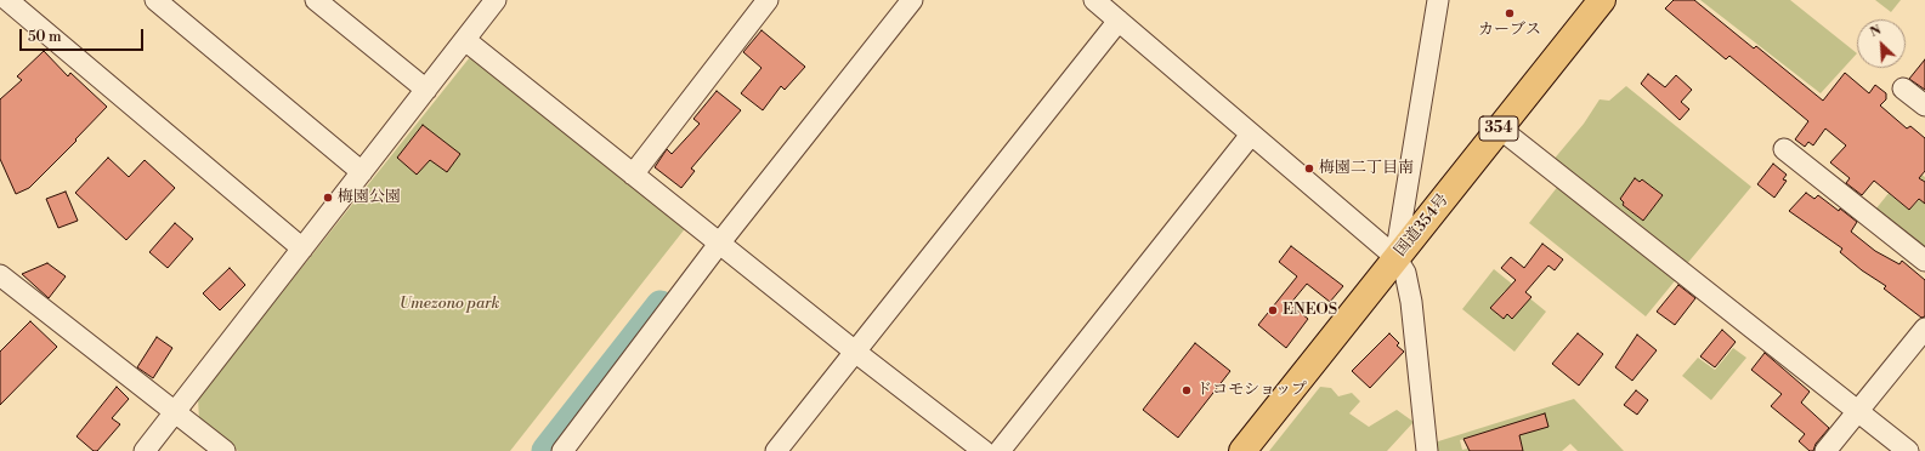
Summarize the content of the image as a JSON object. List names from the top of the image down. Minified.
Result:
{"streets":{"highway":["354","国道354号"]},"parks":["Umezono park"],"places":["カーブス","梅園二丁目南","梅園公園","ENEOS","ドコモショップ"],"scale_bar":"50 m","north":"top left"}
